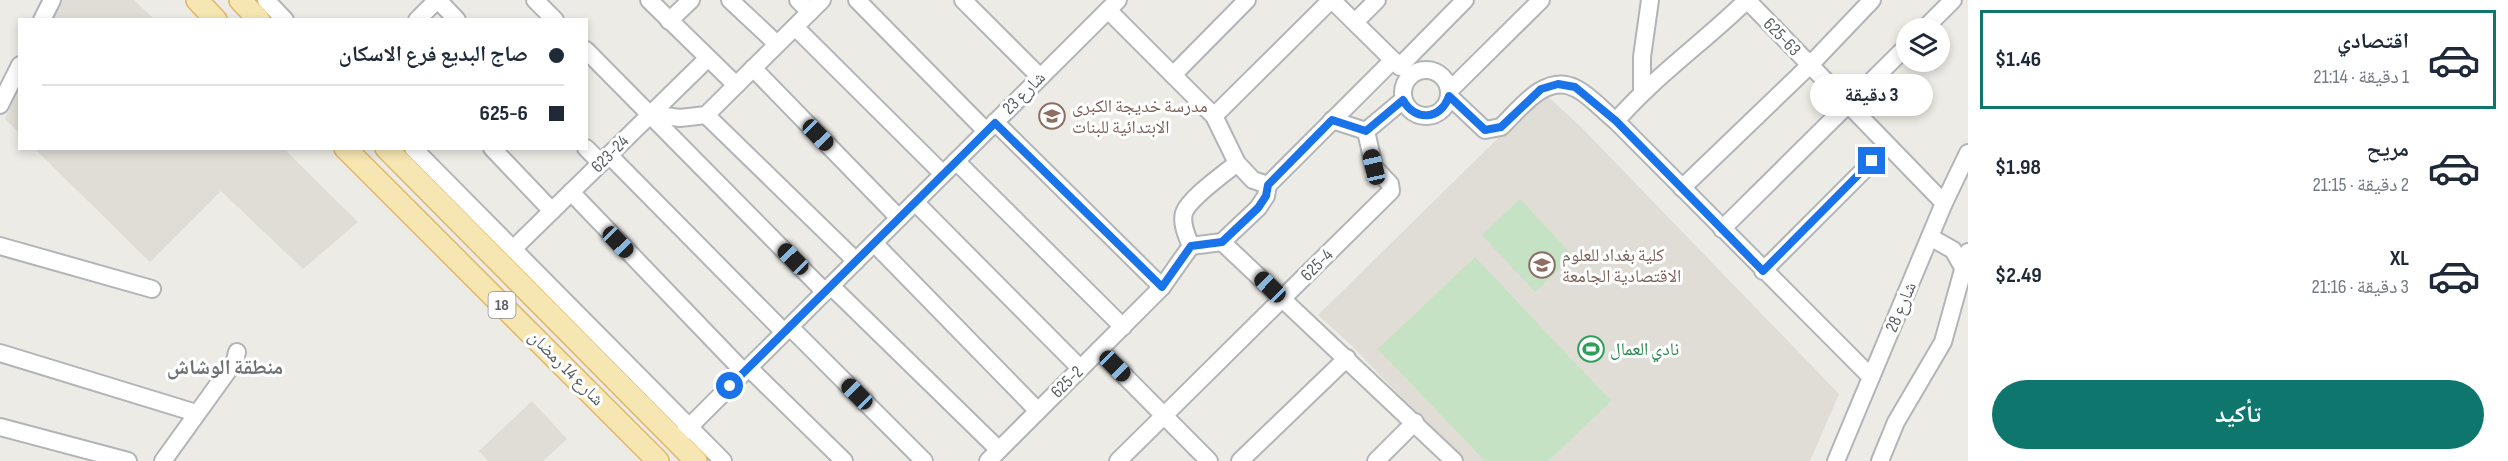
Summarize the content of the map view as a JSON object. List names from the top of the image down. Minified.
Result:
{"streets":{"main road":["18","شارع 14 رمضان"],"street":["625-63","شارع 23","623-24","625-4","شارع 28","625-2"]},"crossings":[["625-63","شارع 28"],["شارع 23","شارع 14 رمضان"]],"districts":["منطقة الوشاش"],"places":{"school or university":["مدرسة خديجة الكبرى الابتدائية للبنات","كلية بغداد للعلوم الاقتصادية الجامعة"],"sports":["نادي العمال"]},"page":{"list":[{"name":"اقتصادي","note":"1 دقيقة · 21:14","value":"$1.46"},{"name":"مريح","note":"2 دقيقة · 21:15","value":"$1.98"},{"name":"XL","note":"3 دقيقة · 21:16","value":"$2.49"}],"banner":["صاج البديع فرع الاسكان","625-6"],"bubble":"3 دقيقة","buttons":"تأكيد"}}
